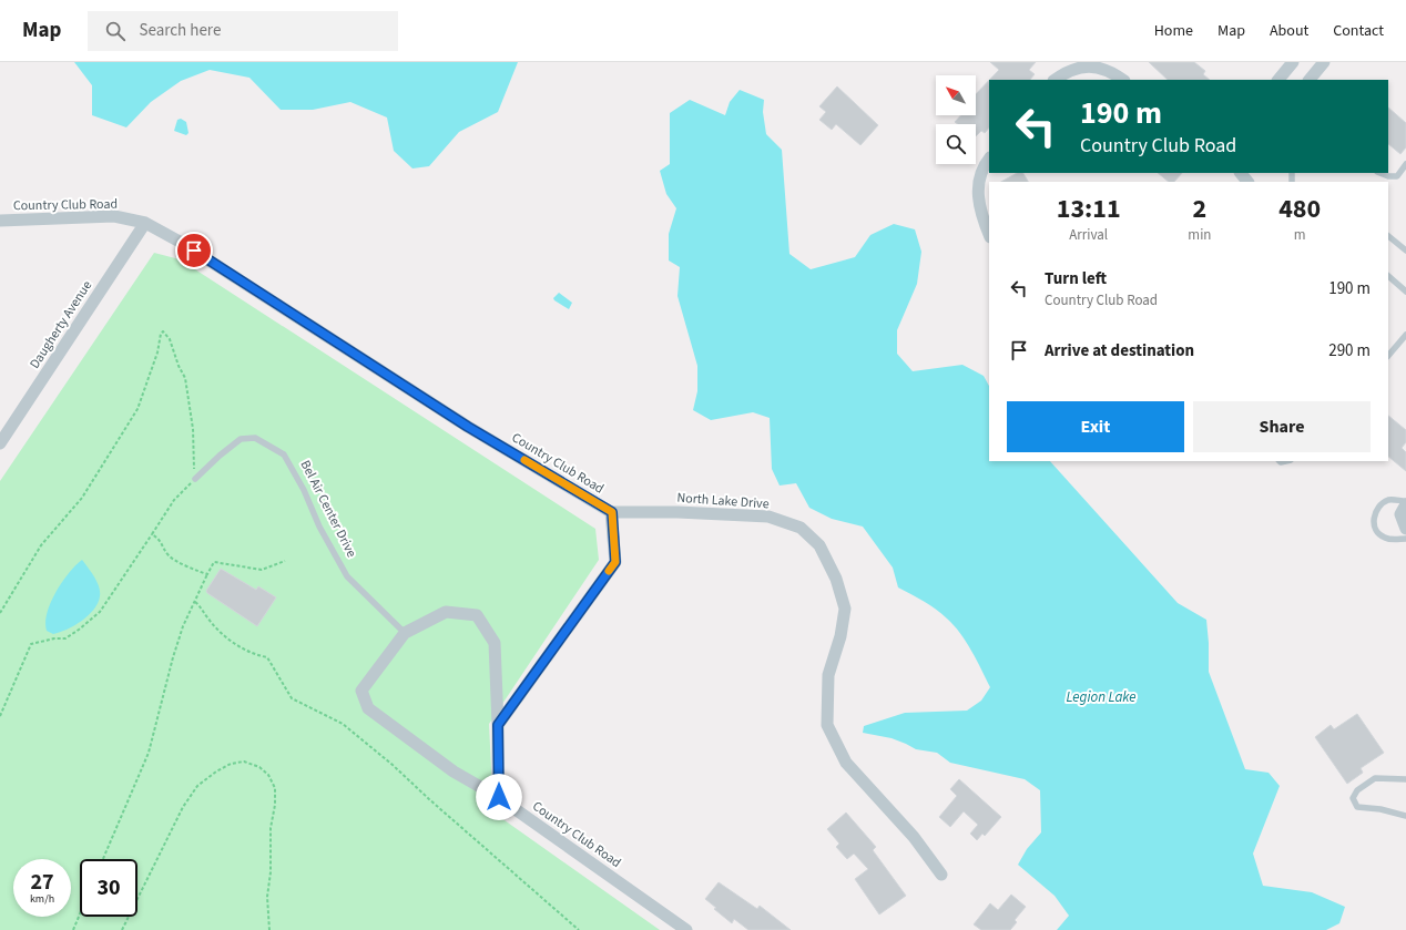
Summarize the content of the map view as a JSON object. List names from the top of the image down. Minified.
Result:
{"streets":{"street":["Country Club Road","Daugherty Avenue","North Lake Drive"],"lane":["Bel Air Center Drive"]},"crossings":[["Country Club Road","Daugherty Avenue"],["Country Club Road","North Lake Drive"]],"water":["Legion Lake"],"north":"top left","page":{"header":"Map","search":"Search here","nav":["Home","Map","About","Contact"],"turn":["190 m","Country Club Road"],"eta":["13:11","Arrival","2","min","480","m"],"list":[{"name":"Turn left","note":"Country Club Road","value":"190 m"},{"name":"Arrive at destination","value":"290 m"}],"buttons":["Exit","Share"],"speed":"27 km/h","limit":"30"}}
